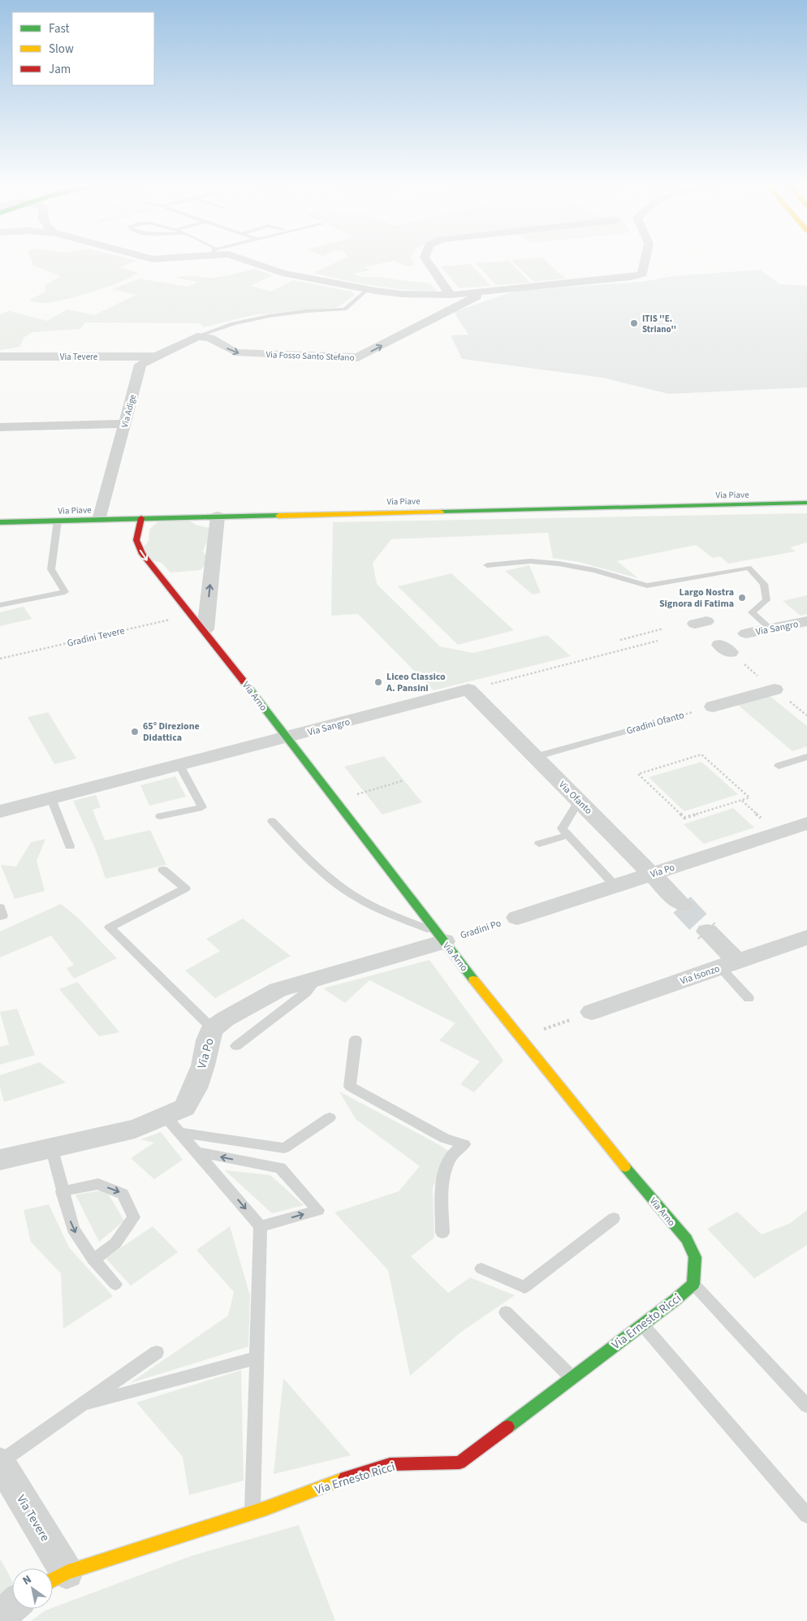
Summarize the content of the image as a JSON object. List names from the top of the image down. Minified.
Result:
{"streets":{"main road":["Via Piave","Via Arno","Via Ernesto Ricci"],"street":["Via Fosso Santo Stefano","Via Tevere","Via Adige","Via Sangro","Via Ofanto","Via Po","Via Isonzo"],"lane":["Gradini Ofanto"],"path":["Gradini Tevere","Gradini Po"]},"crossings":[["Via Fosso Santo Stefano","Via Adige"],["Via Tevere","Via Adige"],["Via Tevere","Via Ernesto Ricci"],["Via Adige","Via Piave"],["Via Piave","Via Arno"],["Via Sangro","Via Arno"],["Via Sangro","Via Ofanto"],["Gradini Tevere","Via Arno"],["Via Arno","Via Po"],["Via Arno","Gradini Po"],["Via Arno","Via Ernesto Ricci"],["Gradini Ofanto","Via Ofanto"],["Via Ofanto","Via Po"],["Via Po","Gradini Po"]],"places":["ITIS ''E. Striano''","Largo Nostra Signora di Fatima","Liceo Classico A. Pansini","65° Direzione Didattica"],"legend":["Fast","Slow","Jam"],"north":"top left"}
